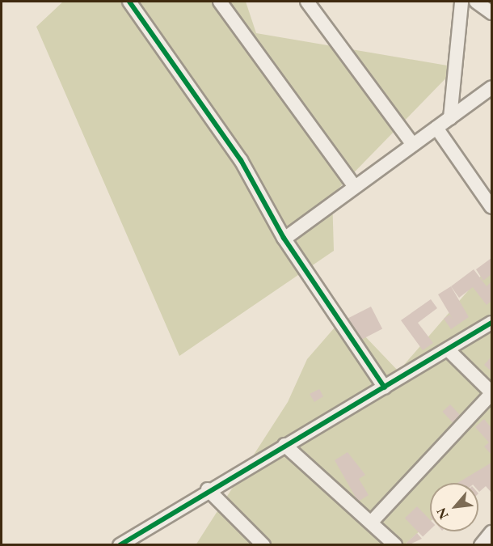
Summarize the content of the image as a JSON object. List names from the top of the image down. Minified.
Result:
{"north":"bottom left"}
